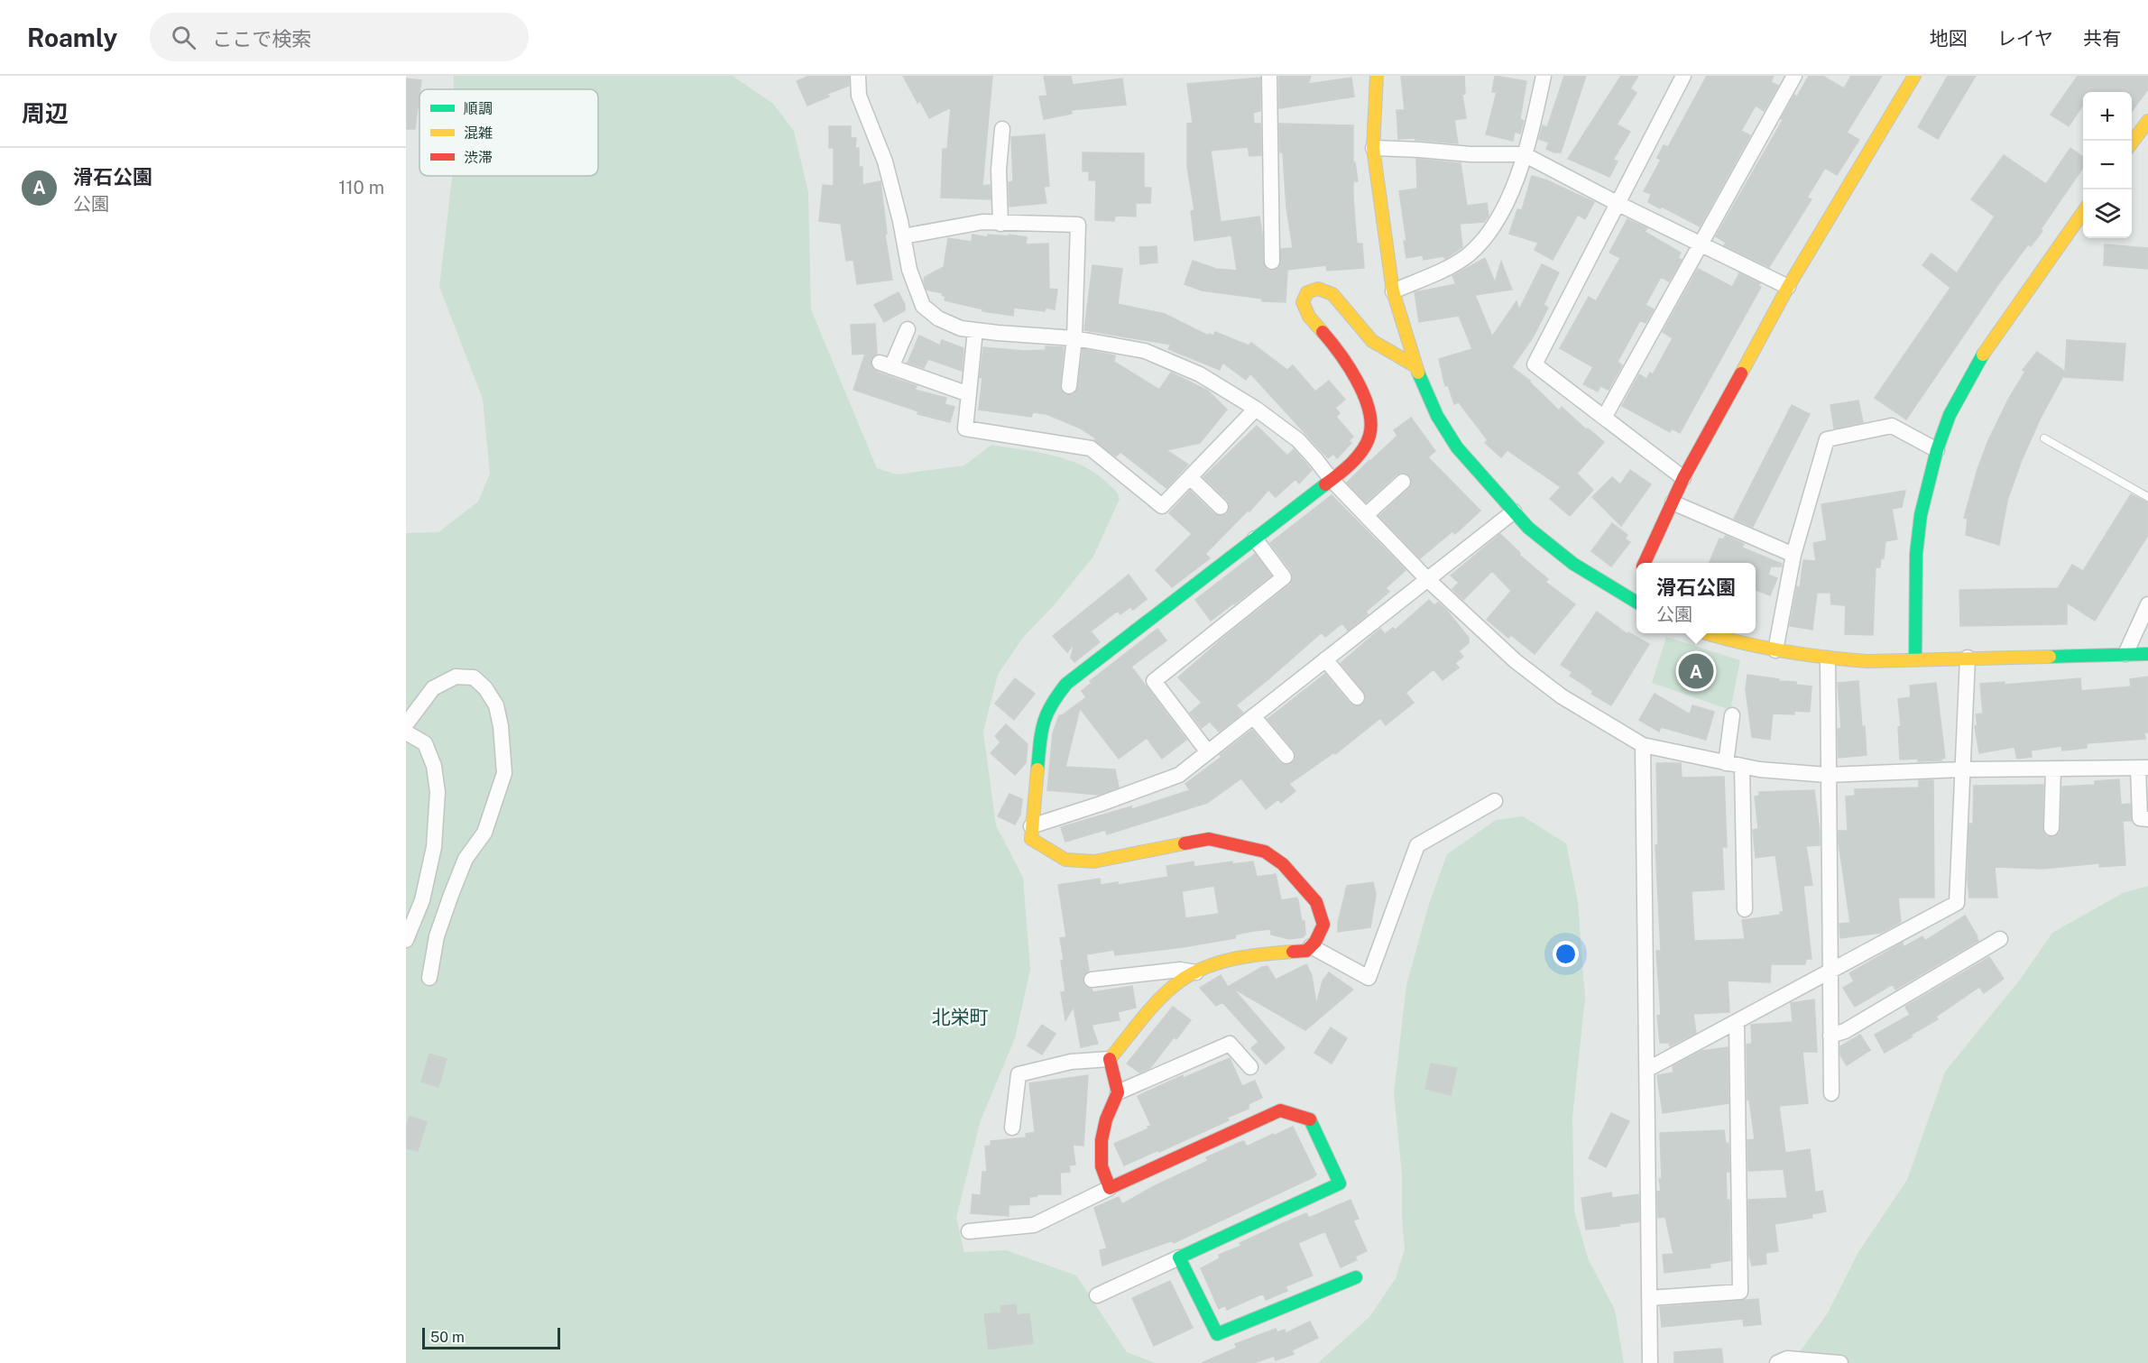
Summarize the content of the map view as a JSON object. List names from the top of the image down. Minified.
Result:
{"districts":["北栄町"],"legend":["順調","混雑","渋滞"],"scale_bar":"50 m","page":{"header":"Roamly","search":"ここで検索","nav":["地図","レイヤ","共有"],"heading":"周辺","map_buttons":["+","−"],"list":[{"mark":"A","name":"滑石公園","note":"公園","value":"110 m"}],"popup":["滑石公園","公園"],"pins":"A","scale":"50 m"}}
